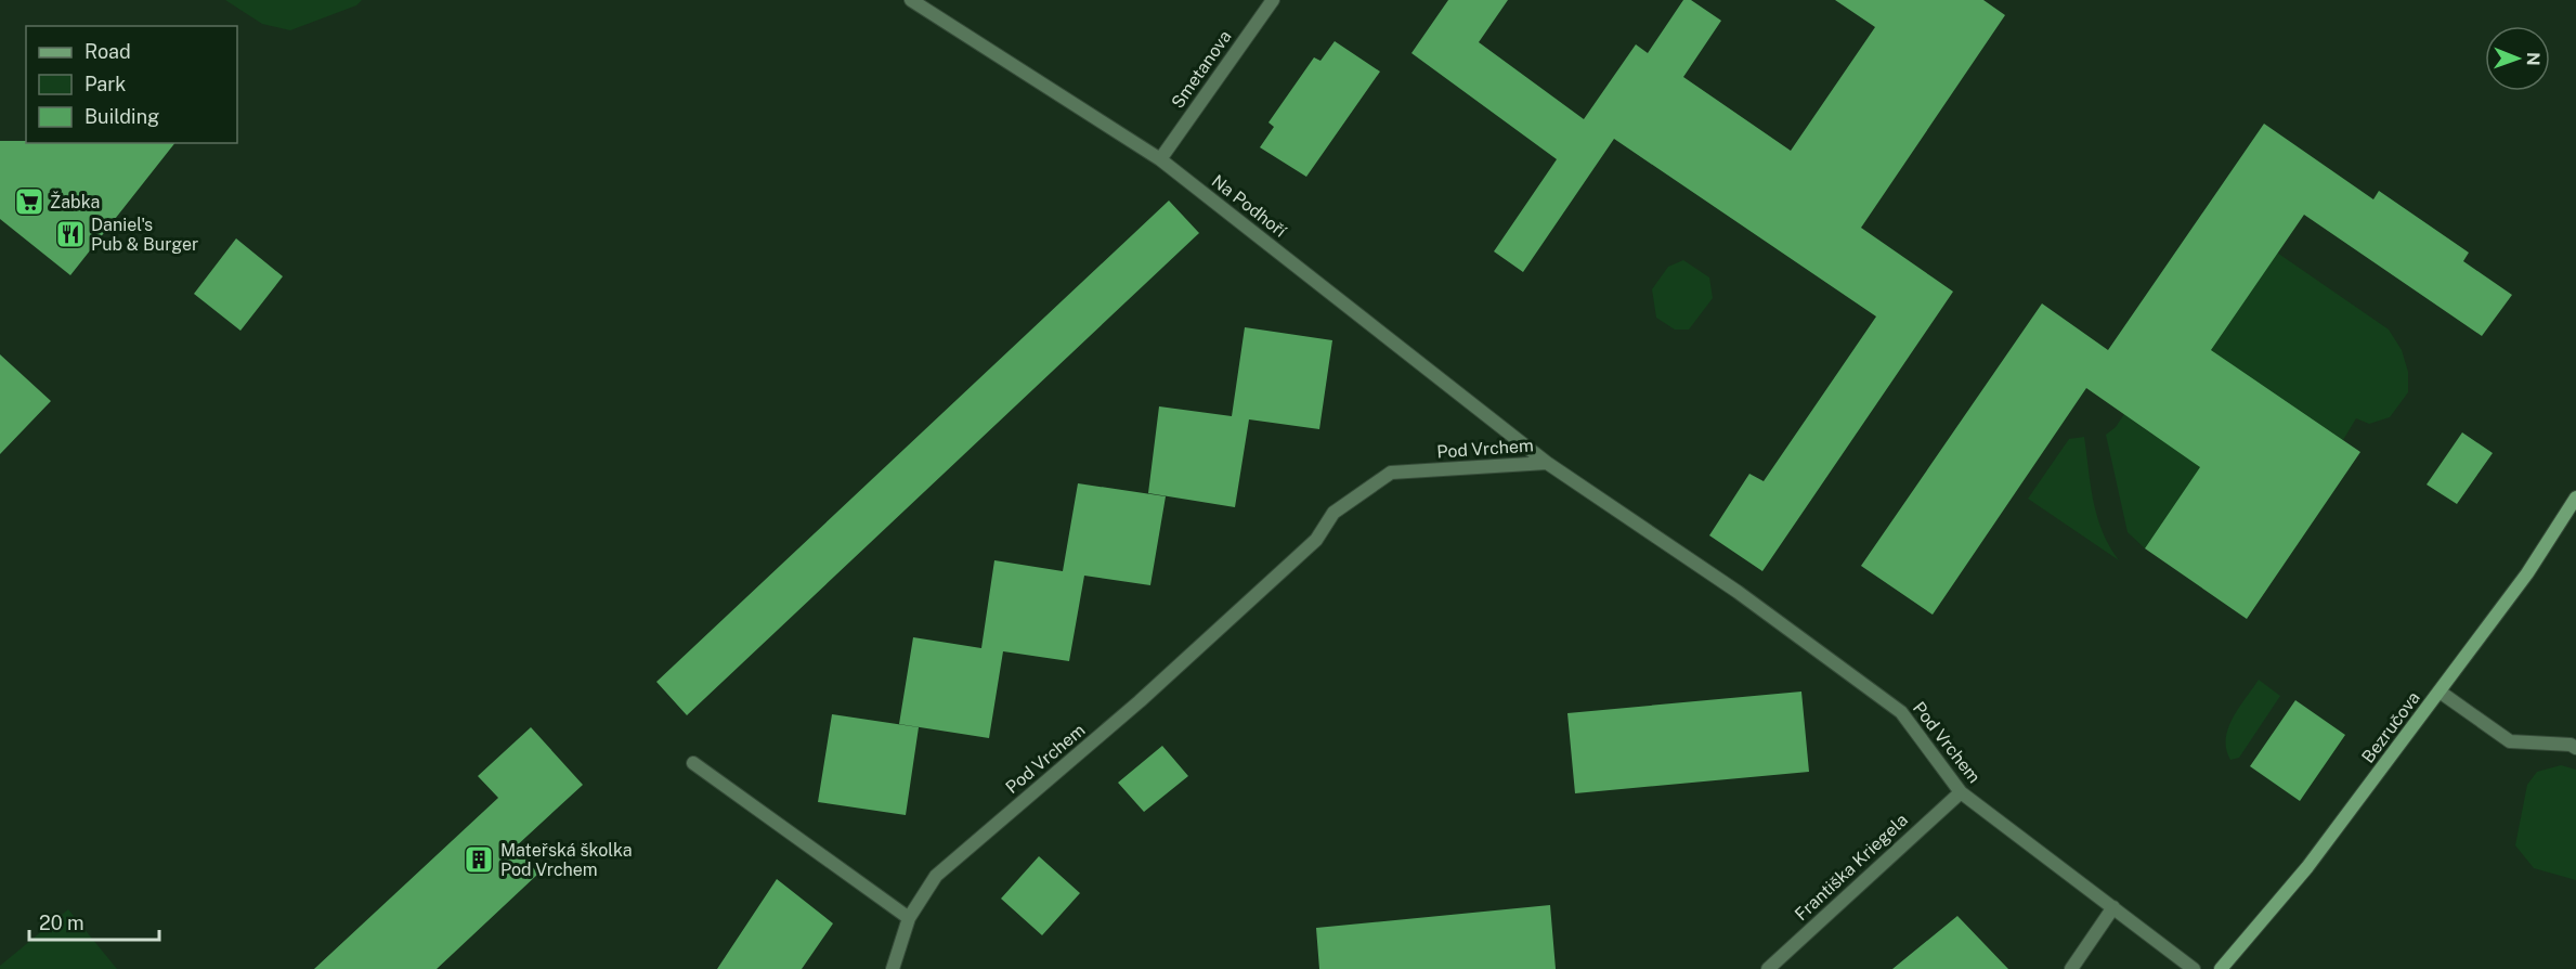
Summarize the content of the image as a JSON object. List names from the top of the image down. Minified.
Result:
{"streets":{"street":["Smetanova","Na Podhoří","Pod Vrchem","Bezručova","Františka Kriegela"]},"crossings":[["Smetanova","Na Podhoří"],["Na Podhoří","Pod Vrchem"],["Pod Vrchem","Františka Kriegela"]],"places":{"supermarket":["Žabka"],"restaurant":["Daniel's Pub & Burger"],"building":["Mateřská školka Pod Vrchem"]},"legend":["Road","Park","Building"],"scale_bar":"20 m","north":"right"}
